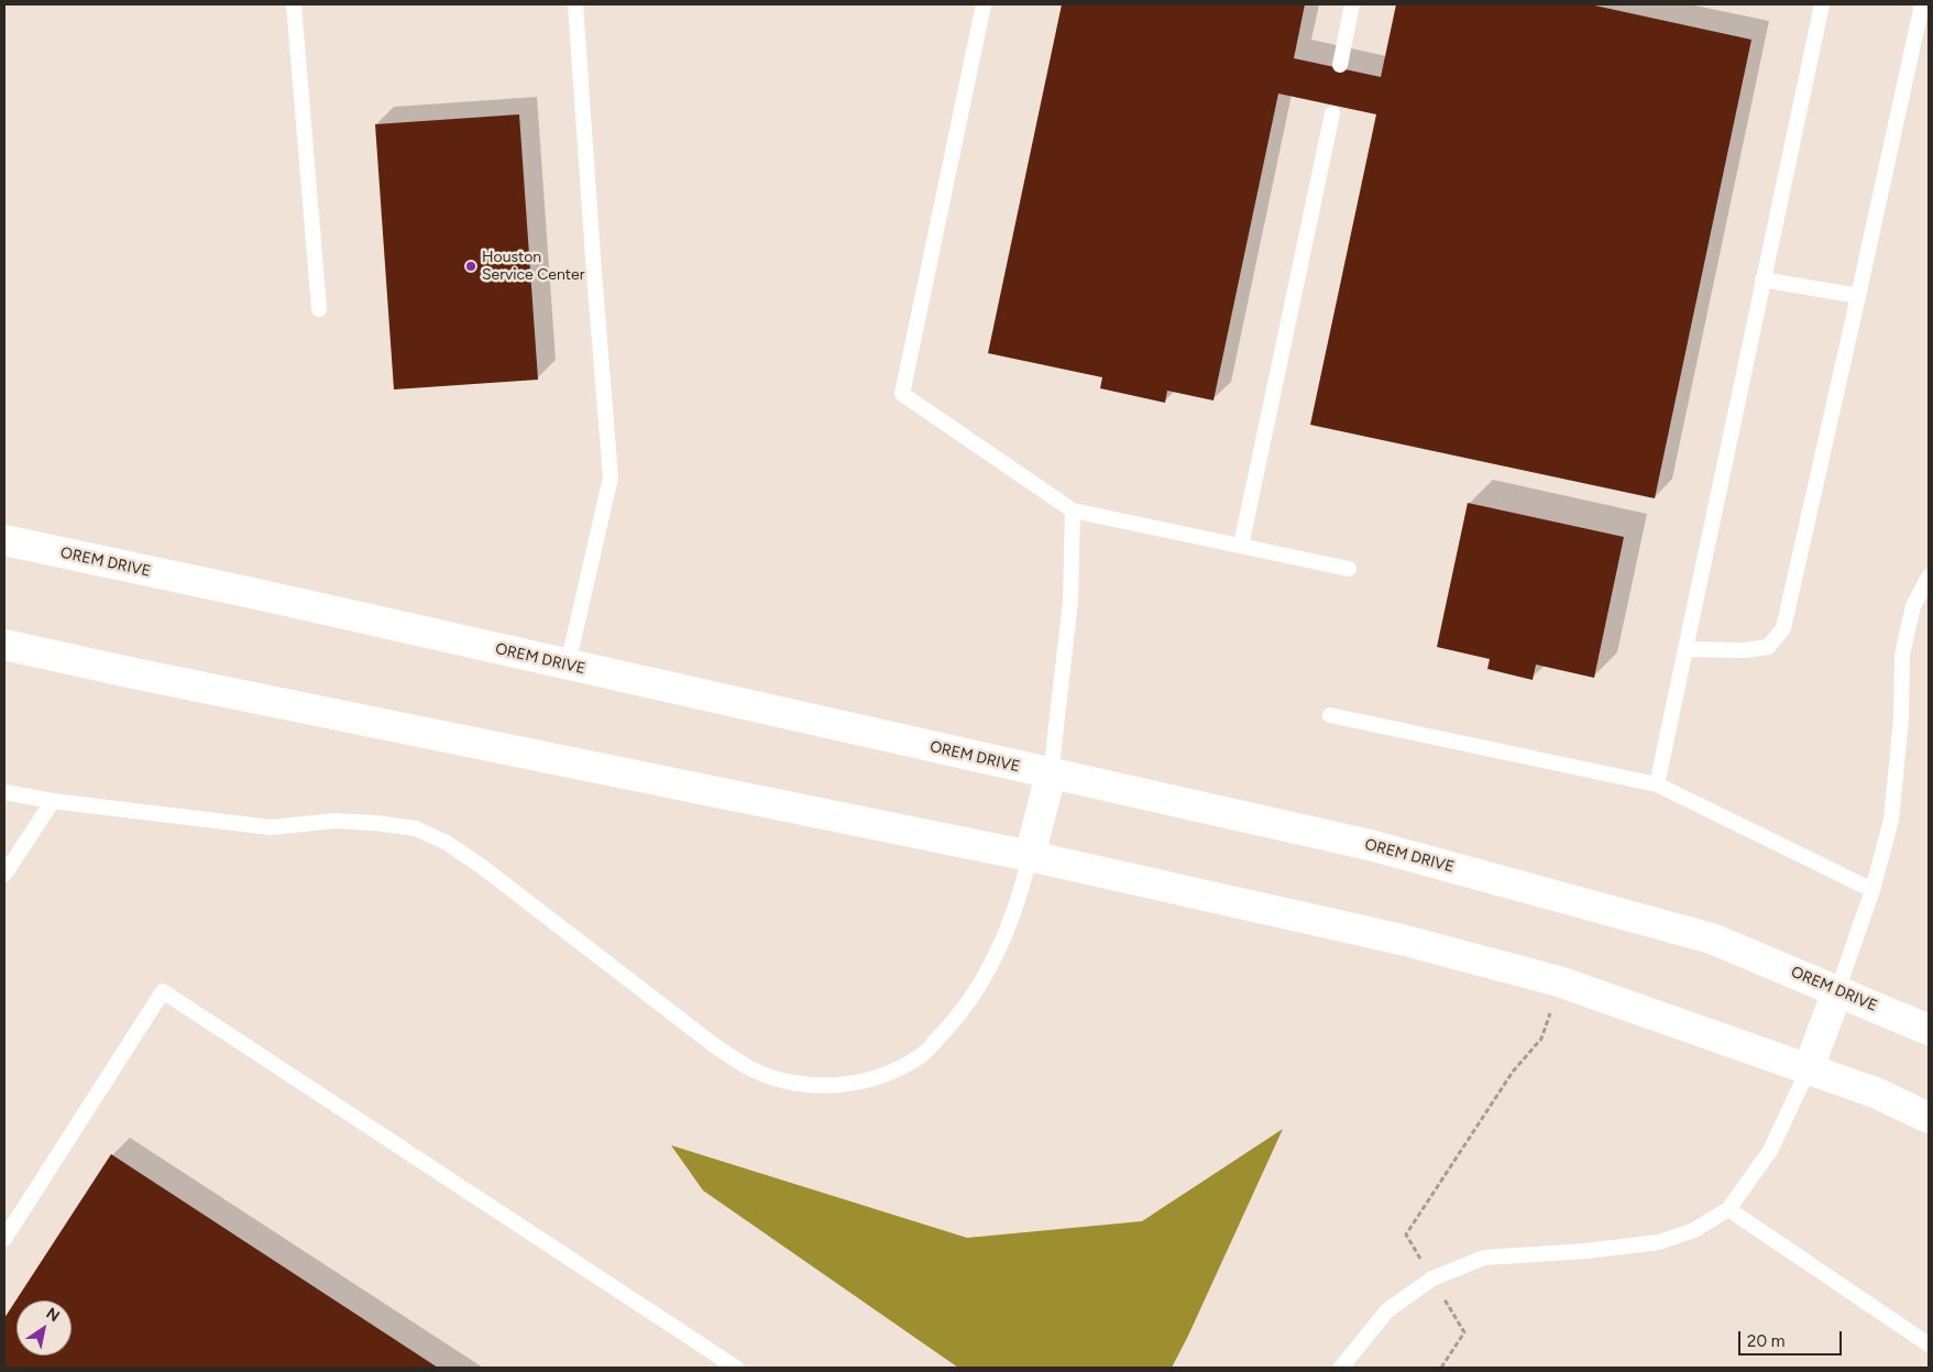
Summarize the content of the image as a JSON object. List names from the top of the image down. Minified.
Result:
{"streets":{"main road":["OREM DRIVE"]},"places":["Houston Service Center"],"scale_bar":"20 m","north":"top right"}
